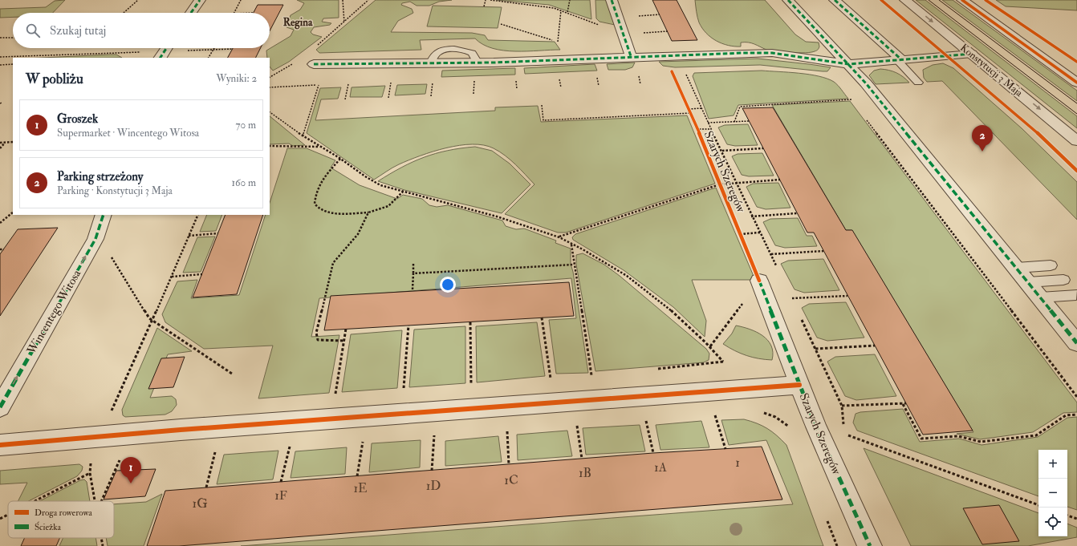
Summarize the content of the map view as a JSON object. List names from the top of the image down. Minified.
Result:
{"streets":{"street":["Konstytucji 3 Maja","Szarych Szeregów","Wincentego Witosa"]},"one_way":["Wincentego Witosa"],"districts":["Regina"],"house_numbers":["1","1A","1B","1C","1D","1E","1F","1G"],"legend":["Droga rowerowa","Ścieżka"],"page":{"search":"Szukaj tutaj","heading":["W pobliżu","Wyniki: 2"],"list":[{"mark":"1","name":"Groszek","note":"Supermarket · Wincentego Witosa","value":"70 m"},{"mark":"2","name":"Parking strzeżony","note":"Parking · Konstytucji 3 Maja","value":"160 m"}],"pins":["2","1"],"map_buttons":["+","−"]}}
